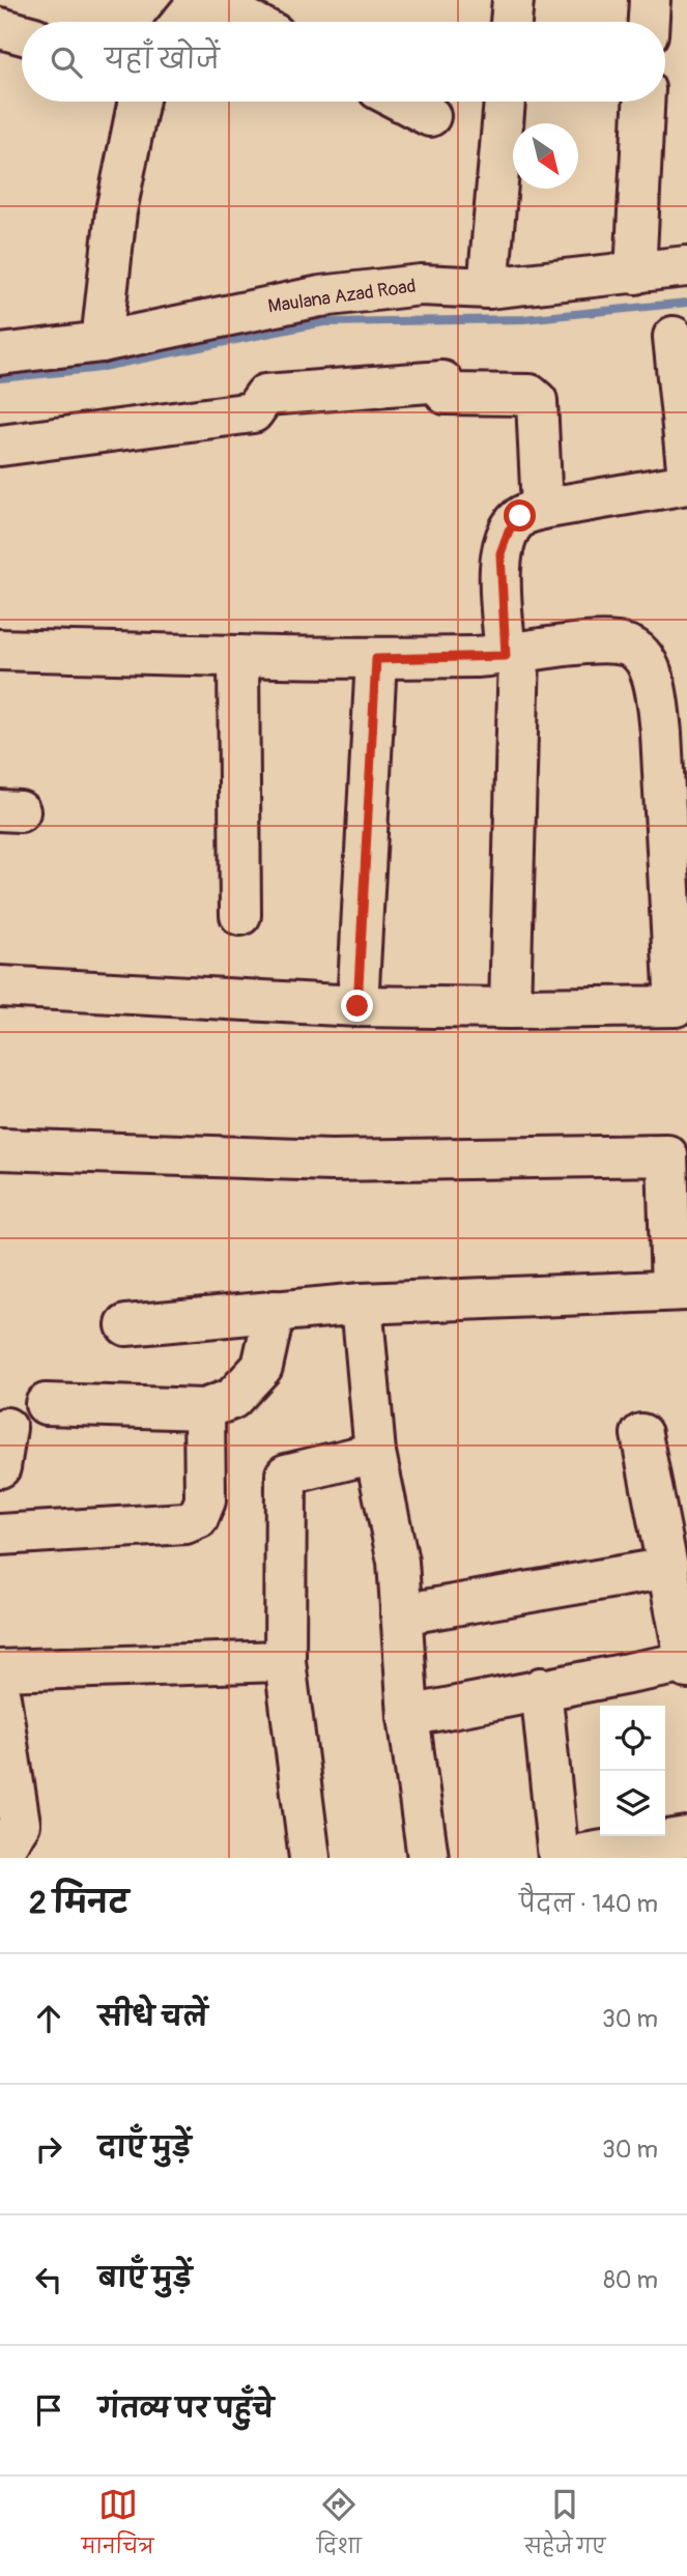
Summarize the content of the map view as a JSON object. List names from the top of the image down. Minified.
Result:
{"streets":{"street":["Maulana Azad Road"]},"north":"bottom right","page":{"search":"यहाँ खोजें","heading":["2 मिनट","पैदल · 140 m"],"list":[["सीधे चलें","30 m"],["दाएँ मुड़ें","30 m"],["बाएँ मुड़ें","80 m"],"गंतव्य पर पहुँचे"],"nav":["मानचित्र","दिशा","सहेजे गए"]}}
